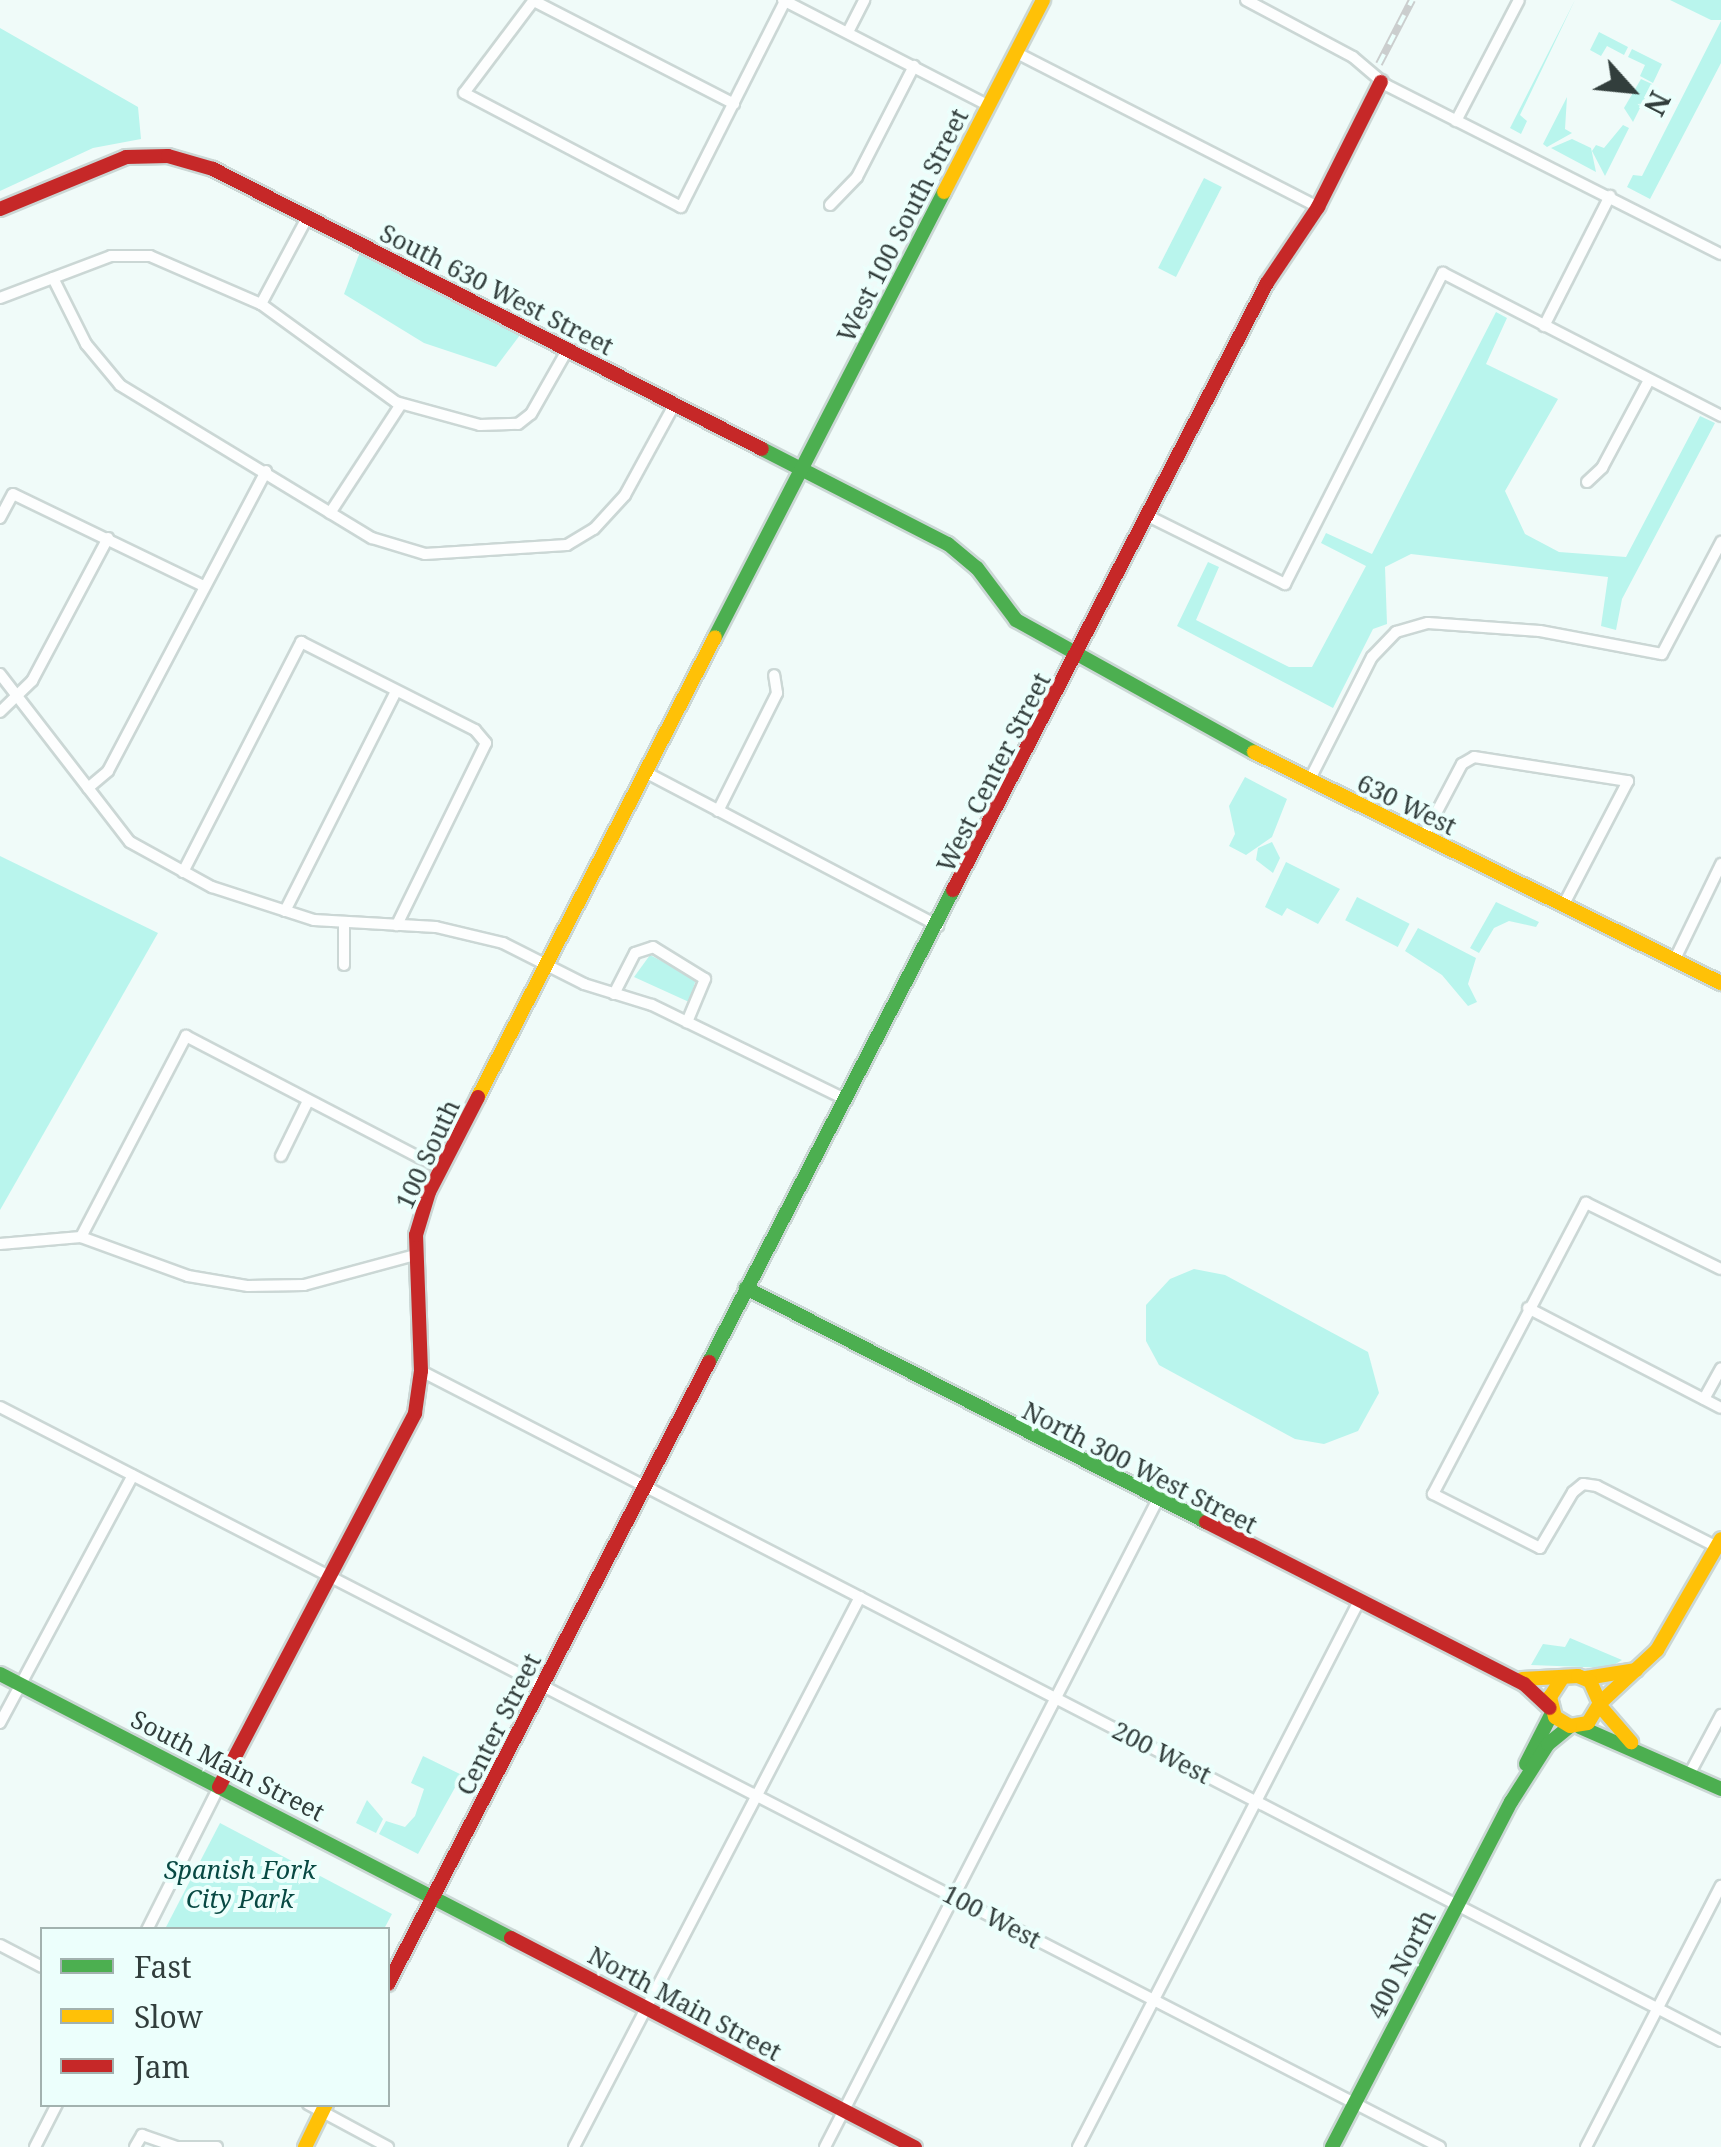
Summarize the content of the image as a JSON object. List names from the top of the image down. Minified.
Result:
{"streets":{"street":["West 100 South Street","South 630 West Street","West Center Street","630 West","100 South","North 300 West Street","Center Street","200 West","South Main Street","100 West","400 North","North Main Street"]},"crossings":[["West 100 South Street","South 630 West Street"],["West 100 South Street","100 South"],["South 630 West Street","West Center Street"],["South 630 West Street","630 West"],["South 630 West Street","100 South"],["West Center Street","630 West"],["West Center Street","North 300 West Street"],["West Center Street","Center Street"],["West Center Street","200 West"],["100 South","200 West"],["100 South","South Main Street"],["100 South","100 West"],["Center Street","200 West"],["Center Street","South Main Street"],["Center Street","100 West"],["Center Street","North Main Street"],["200 West","400 North"],["South Main Street","North Main Street"],["100 West","400 North"]],"parks":["Spanish Fork City Park"],"legend":["Fast","Slow","Jam"],"north":"bottom right"}
